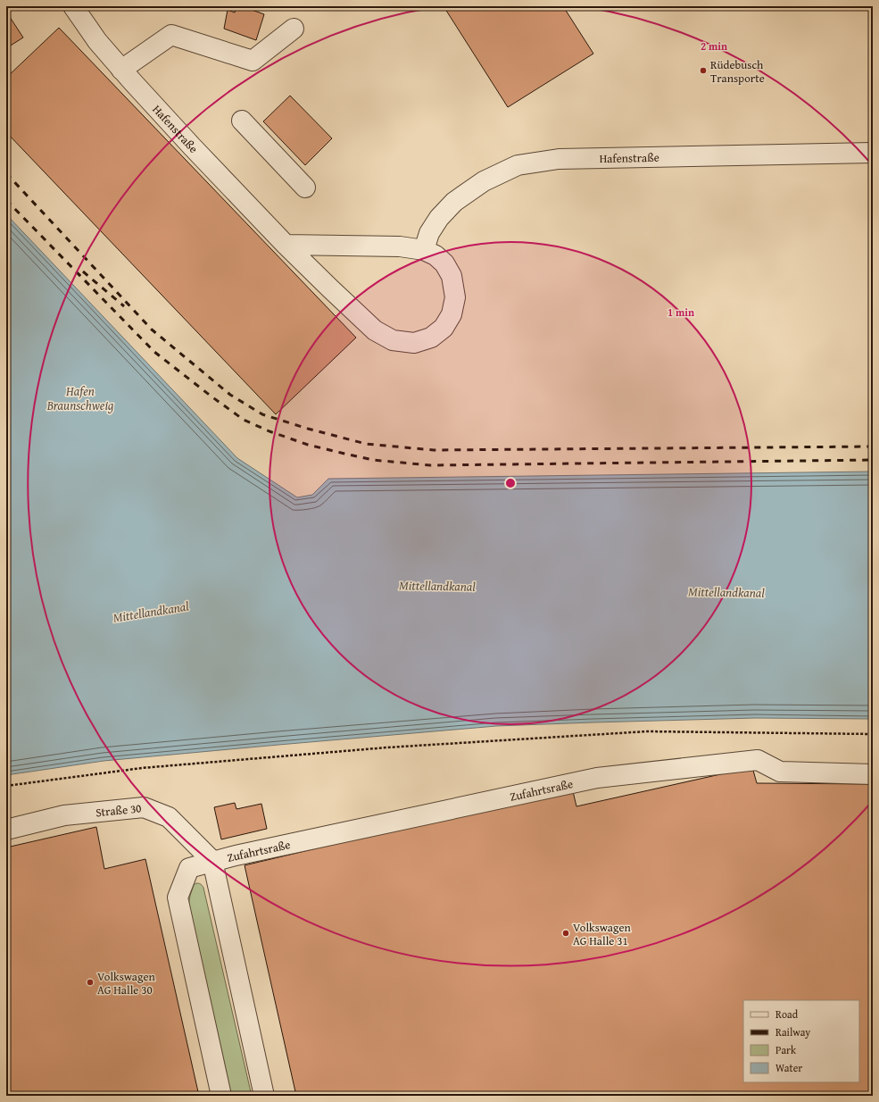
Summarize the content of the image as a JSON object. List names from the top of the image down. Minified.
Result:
{"streets":{"street":["Hafenstraße","Zufahrtsraße","Straße 30"]},"crossings":[["Zufahrtsraße","Straße 30"]],"water":["Hafen Braunschweig","Mittellandkanal"],"places":["Rüdebusch Transporte","Volkswagen AG Halle 31","Volkswagen AG Halle 30"],"legend":["Road","Railway","Park","Water"],"rings":["2 min","1 min"]}
